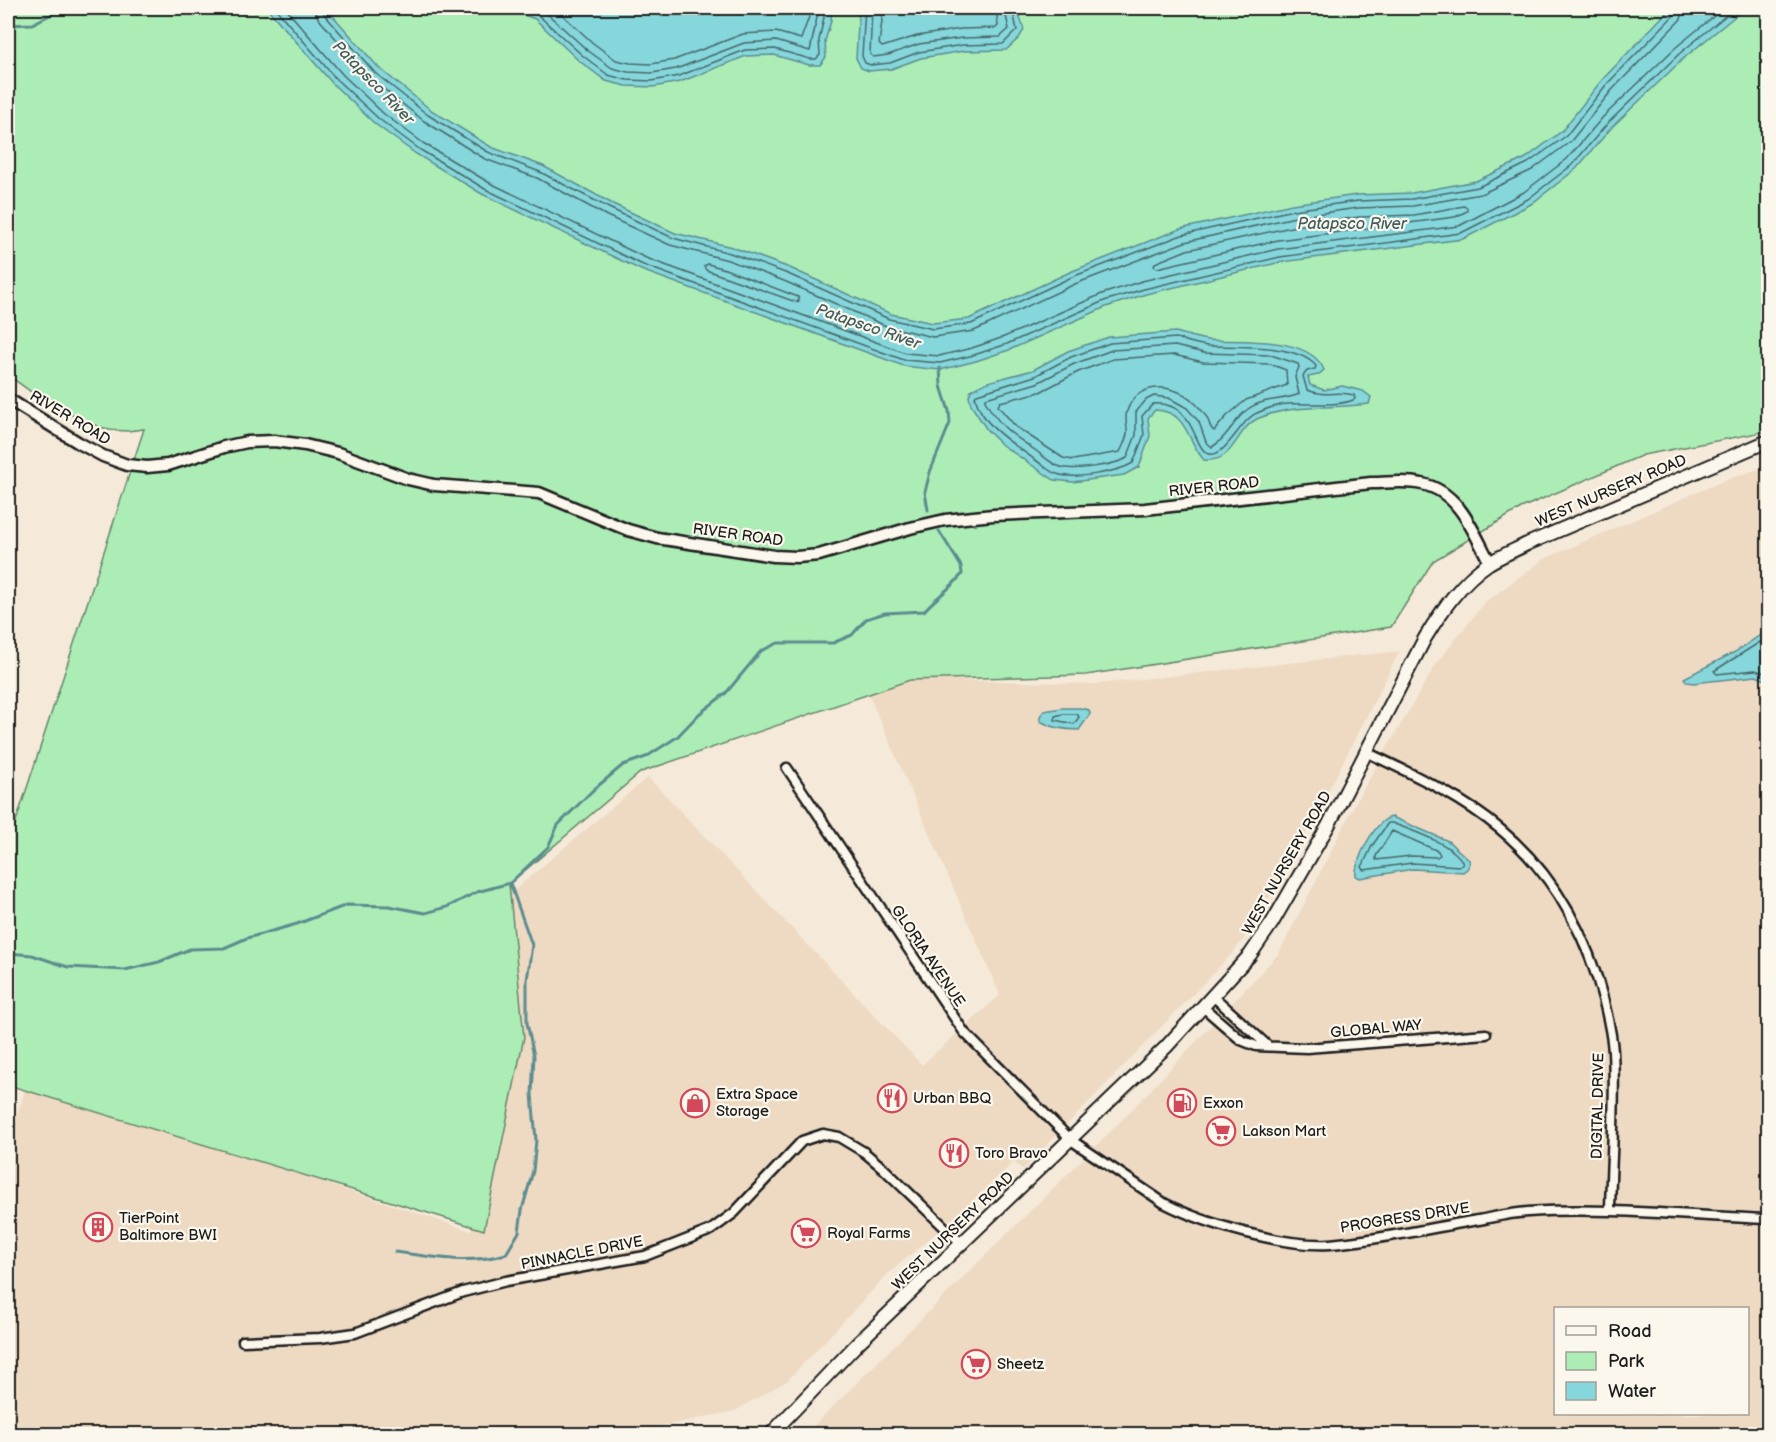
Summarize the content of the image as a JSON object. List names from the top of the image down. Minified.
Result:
{"streets":{"main road":["WEST NURSERY ROAD"],"street":["RIVER ROAD","GLORIA AVENUE","GLOBAL WAY","DIGITAL DRIVE","PROGRESS DRIVE","PINNACLE DRIVE"]},"crossings":[["RIVER ROAD","WEST NURSERY ROAD"],["WEST NURSERY ROAD","GLORIA AVENUE"],["WEST NURSERY ROAD","GLOBAL WAY"],["WEST NURSERY ROAD","DIGITAL DRIVE"],["WEST NURSERY ROAD","PROGRESS DRIVE"],["WEST NURSERY ROAD","PINNACLE DRIVE"],["GLORIA AVENUE","PROGRESS DRIVE"],["DIGITAL DRIVE","PROGRESS DRIVE"]],"water":["Patapsco River"],"places":{"restaurant":["Urban BBQ","Toro Bravo"],"shop":["Extra Space Storage"],"fuel station":["Exxon"],"supermarket":["Lakson Mart","Royal Farms","Sheetz"],"building":["TierPoint Baltimore BWI"]},"legend":["Road","Park","Water"]}
